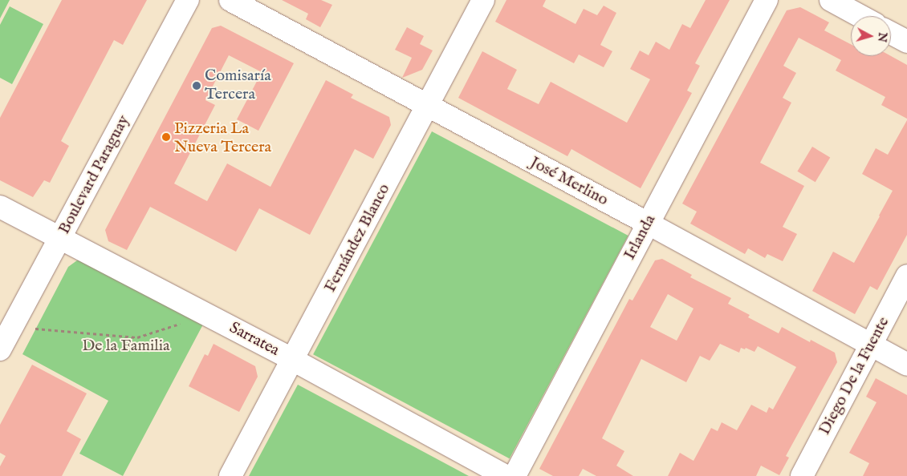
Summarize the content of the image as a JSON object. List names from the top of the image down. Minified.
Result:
{"streets":{"street":["Boulevard Paraguay","José Merlino","Irlanda","Fernández Blanco","Sarratea","Diego De la Fuente"]},"crossings":[["Boulevard Paraguay","Sarratea"],["José Merlino","Irlanda"],["José Merlino","Fernández Blanco"],["José Merlino","Diego De la Fuente"],["Fernández Blanco","Sarratea"]],"parks":["De la Familia"],"places":["Comisaría Tercera","Pizzeria La Nueva Tercera"],"north":"right"}
